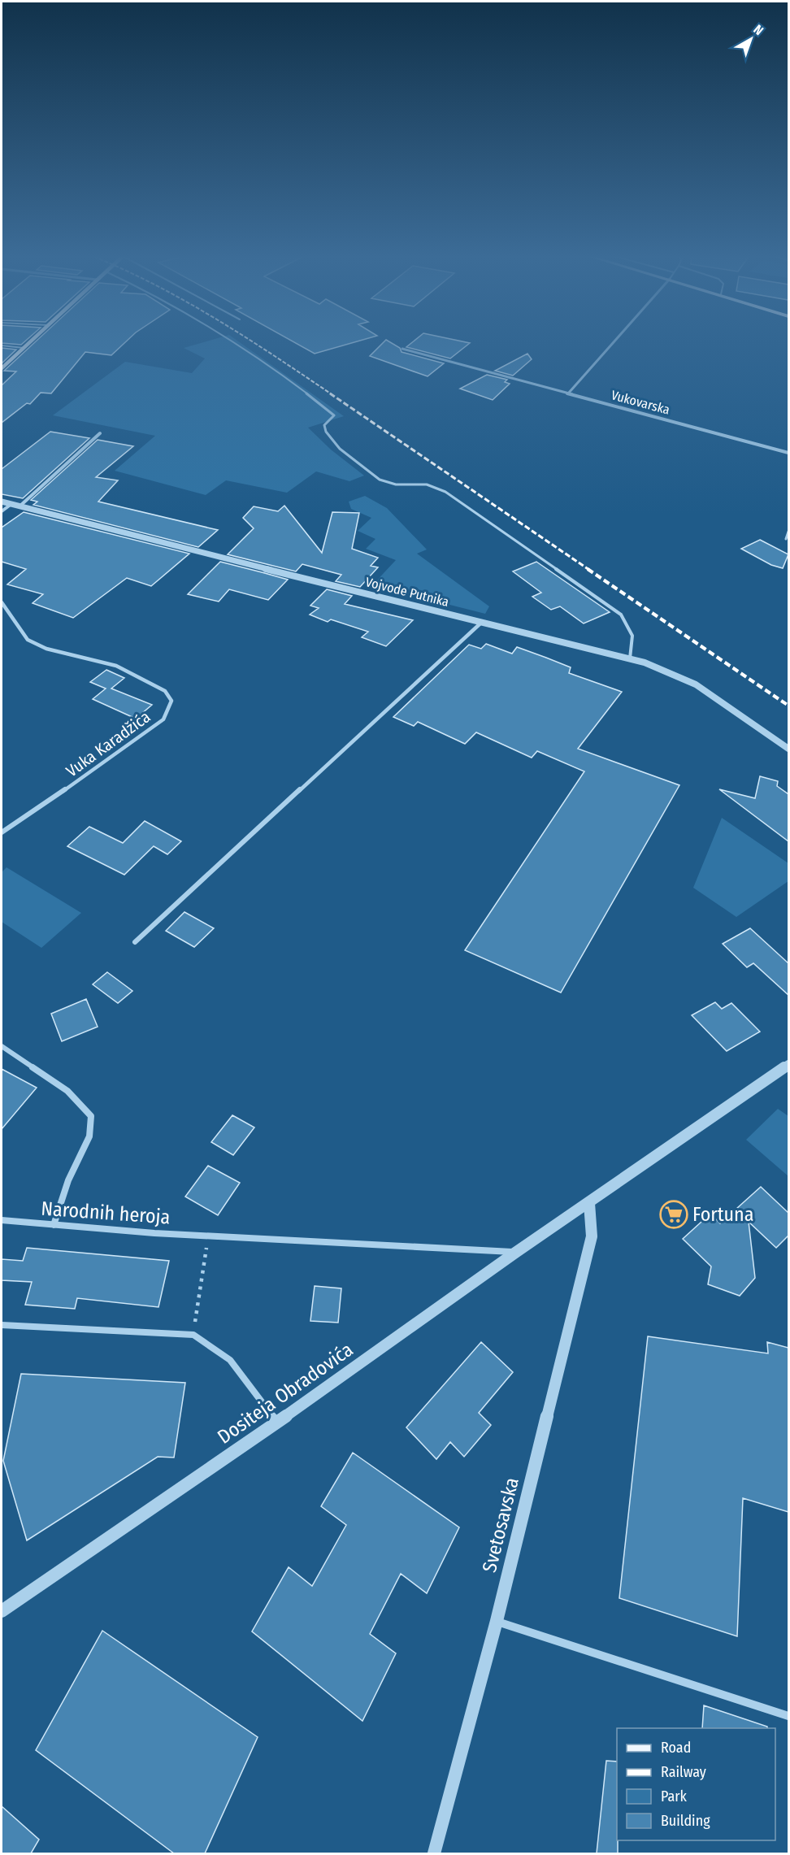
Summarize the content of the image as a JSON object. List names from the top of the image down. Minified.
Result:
{"streets":{"street":["Vukovarska","Vojvode Putnika","Vuka Karadžića","Narodnih heroja","Dositeja Obradovića","Svetosavska"]},"crossings":[["Narodnih heroja","Dositeja Obradovića"],["Dositeja Obradovića","Svetosavska"]],"places":{"supermarket":["Fortuna"]},"legend":["Road","Railway","Park","Building"],"north":"top right"}
